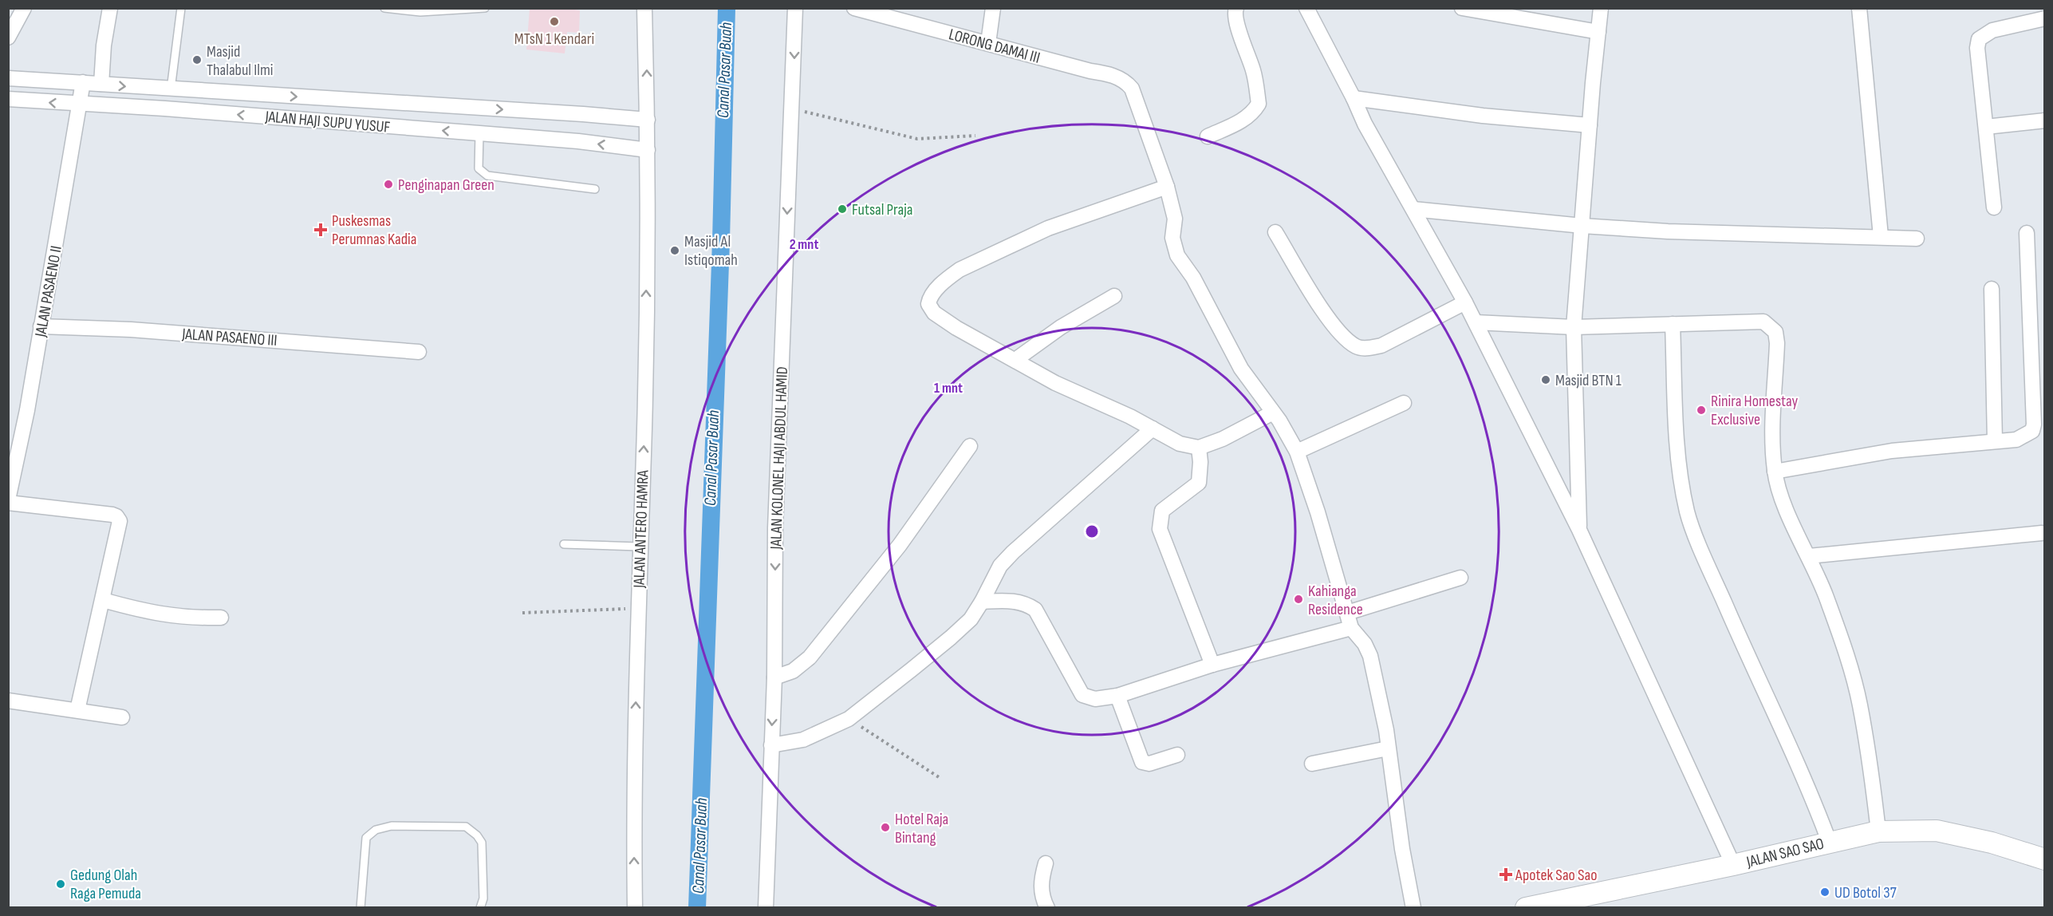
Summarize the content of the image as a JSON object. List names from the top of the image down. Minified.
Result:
{"streets":{"street":["LORONG DAMAI III","JALAN HAJI SUPU YUSUF","JALAN PASAENO II","JALAN PASAENO III","JALAN KOLONEL HAJI ABDUL HAMID","JALAN ANTERO HAMRA","JALAN SAO SAO"]},"crossings":[["JALAN HAJI SUPU YUSUF","JALAN PASAENO II"],["JALAN HAJI SUPU YUSUF","JALAN ANTERO HAMRA"],["JALAN PASAENO II","JALAN PASAENO III"]],"one_way":["JALAN KOLONEL HAJI ABDUL HAMID","JALAN ANTERO HAMRA"],"water":["Canal Pasar Buah"],"places":{"other":["MTsN 1 Kendari","Masjid Thalabul Ilmi","Penginapan Green","Futsal Praja","Masjid Al Istiqomah","Masjid BTN 1","Rinira Homestay Exclusive","Kahianga Residence","Hotel Raja Bintang","Gedung Olah Raga Pemuda","UD Botol 37"],"health":["Puskesmas Perumnas Kadia","Apotek Sao Sao"]},"rings":["2 mnt","1 mnt"]}
